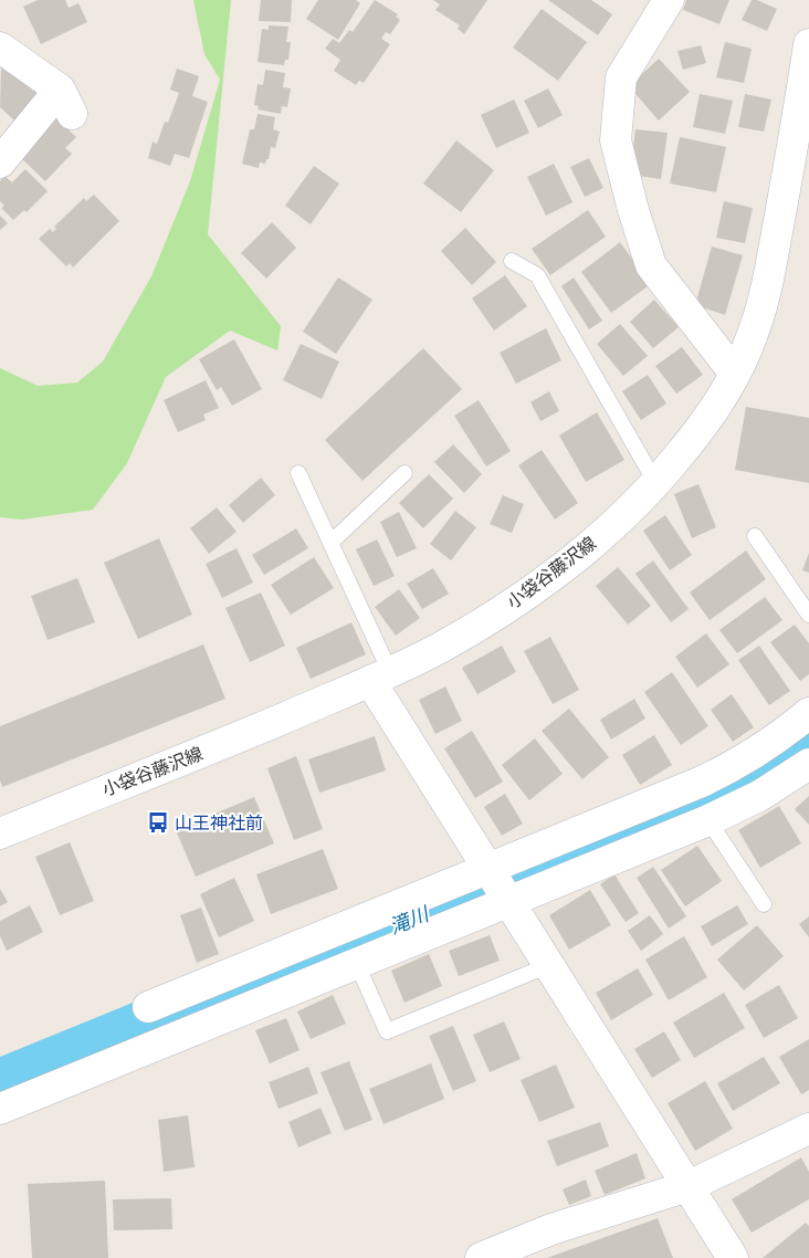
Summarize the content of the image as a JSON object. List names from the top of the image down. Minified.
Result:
{"streets":{"street":["小袋谷藤沢線"]},"water":["滝川"],"places":{"bus stop":["山王神社前"]}}
